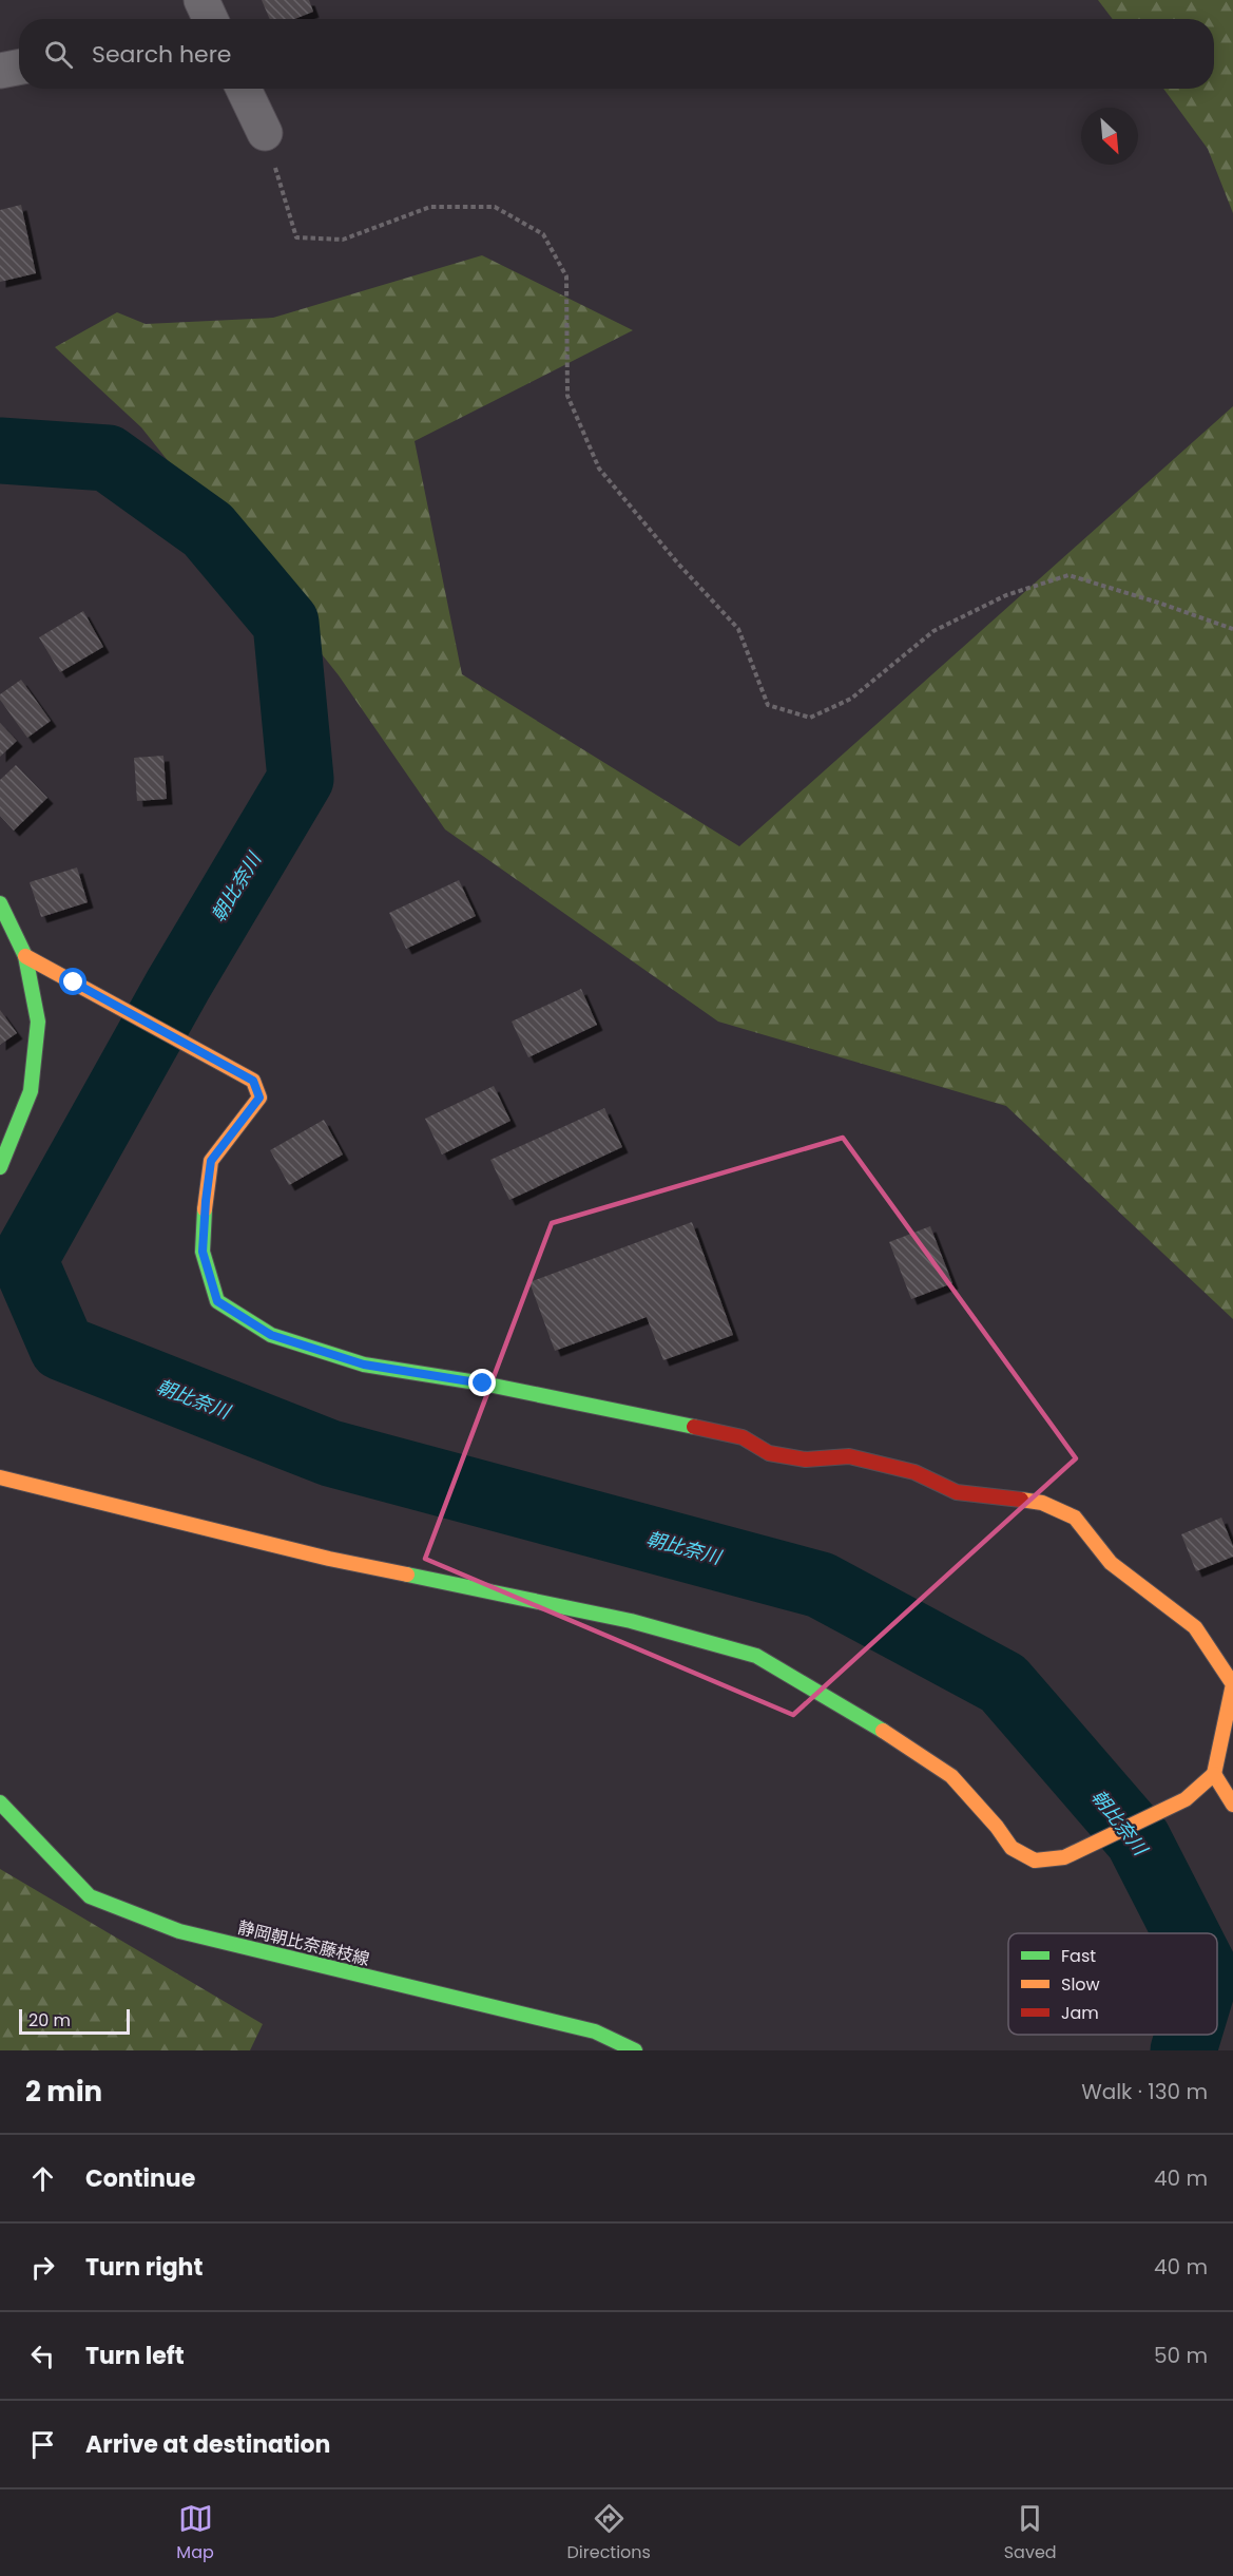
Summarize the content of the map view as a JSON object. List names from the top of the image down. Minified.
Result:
{"streets":{"street":["静岡朝比奈藤枝線"]},"water":["朝比奈川"],"legend":["Fast","Slow","Jam"],"scale_bar":"20 m","north":"bottom right","page":{"search":"Search here","scale":"20 m","heading":["2 min","Walk · 130 m"],"list":[["Continue","40 m"],["Turn right","40 m"],["Turn left","50 m"],"Arrive at destination"],"nav":["Map","Directions","Saved"]}}
